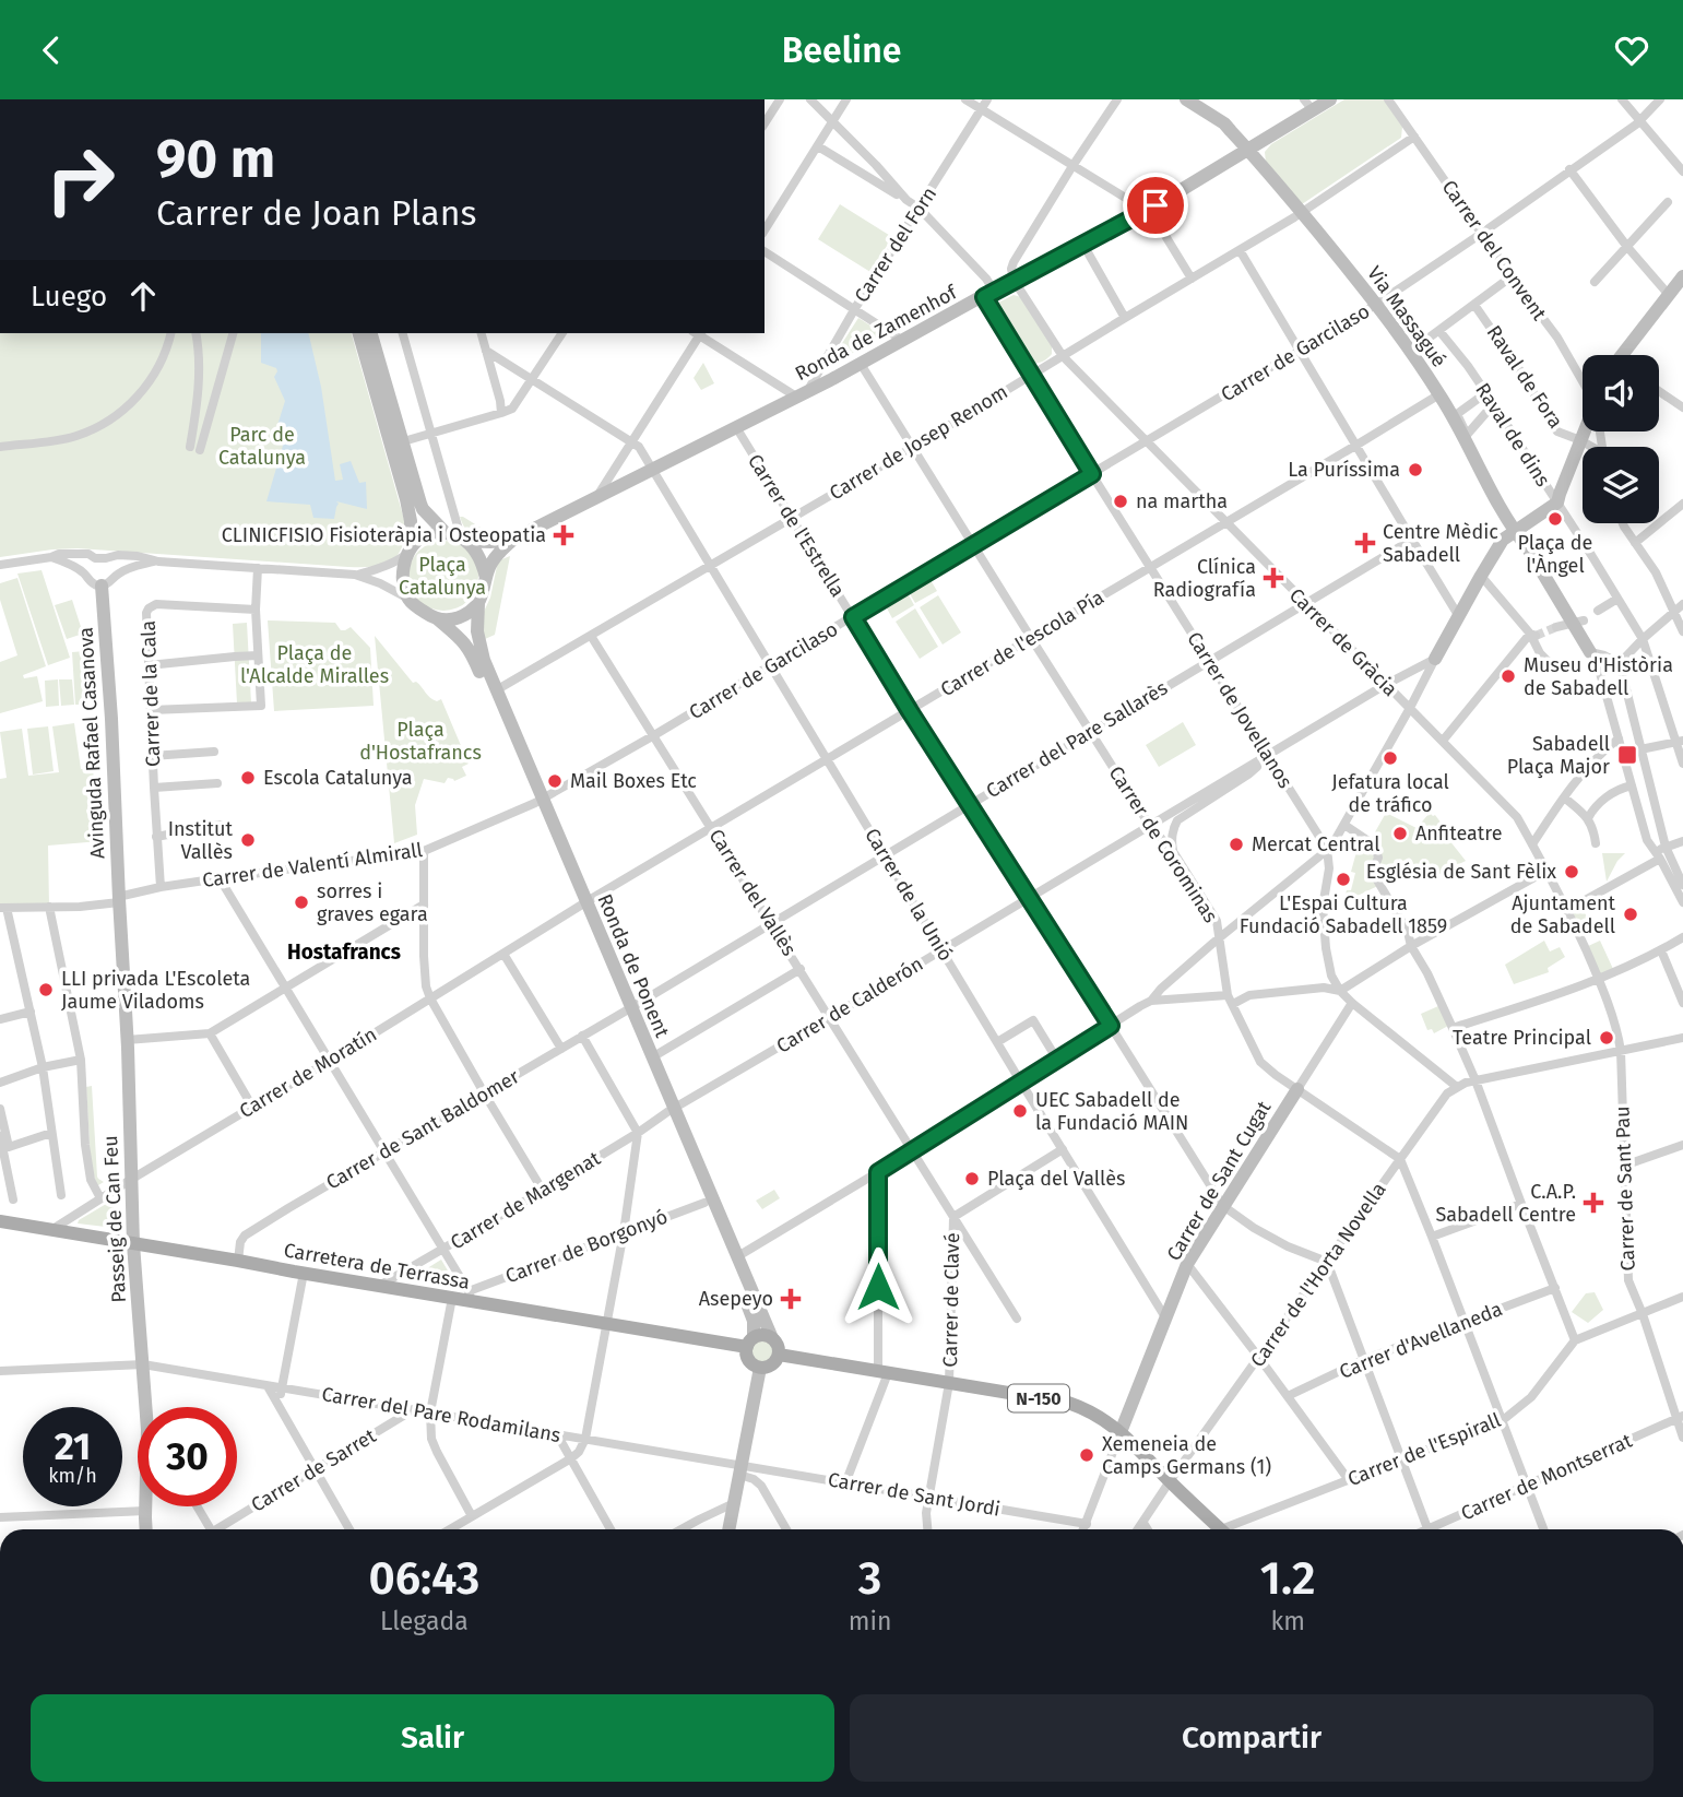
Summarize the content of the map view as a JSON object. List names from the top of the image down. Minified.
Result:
{"streets":{"main road":["Via Massagué","Ronda de Zamenhof","Avinguda Rafael Casanova","Ronda de Ponent","Carrer de Sant Cugat","Passeig de Can Feu","Carretera de Terrassa","N-150"],"street":["Carrer del Forn","Carrer del Convent","Carrer de Garcilaso","Raval de Fora","Raval de dins","Carrer de Josep Renom","Carrer de l'Estrella","Carrer de Gràcia","Carrer de l'escola Pía","Carrer de la Cala","Carrer de Jovellanos","Carrer del Pare Sallarès","Carrer de Corominas","Carrer de Valentí Almirall","Carrer del Vallès","Carrer de la Unió","Carrer de Calderón","Carrer de Moratín","Carrer de Sant Baldomer","Carrer de Sant Pau","Carrer de Margenat","Carrer de Borgonyó","Carrer de l'Horta Novella","Carrer de Clavé","Carrer d'Avellaneda","Carrer del Pare Rodamilans","Carrer de l'Espirall","Carrer de Sarret","Carrer de Montserrat","Carrer de Sant Jordi"]},"crossings":[["Carrer del Forn","Ronda de Zamenhof"],["Carrer del Forn","Carrer de Jovellanos"],["Carrer del Convent","Carrer de Garcilaso"],["Carrer del Convent","Carrer de Josep Renom"],["Via Massagué","Ronda de Zamenhof"],["Via Massagué","Carrer de Garcilaso"],["Via Massagué","Carrer de Josep Renom"],["Via Massagué","Carrer de l'escola Pía"],["Ronda de Zamenhof","Carrer de l'Estrella"],["Ronda de Zamenhof","Carrer de Gràcia"],["Ronda de Zamenhof","Carrer de Jovellanos"],["Ronda de Zamenhof","Carrer de Corominas"],["Ronda de Zamenhof","Carrer de la Unió"],["Ronda de Zamenhof","Ronda de Ponent"],["Carrer de Garcilaso","Carrer de l'Estrella"],["Carrer de Garcilaso","Carrer de Gràcia"],["Carrer de Garcilaso","Carrer de Jovellanos"],["Carrer de Garcilaso","Carrer de Corominas"],["Carrer de Garcilaso","Carrer de Valentí Almirall"],["Carrer de Garcilaso","Carrer del Vallès"],["Carrer de Garcilaso","Carrer de la Unió"],["Carrer de Garcilaso","Ronda de Ponent"],["Carrer de Josep Renom","Carrer de l'Estrella"],["Carrer de Josep Renom","Carrer de Gràcia"],["Carrer de Josep Renom","Carrer de Jovellanos"],["Carrer de Josep Renom","Carrer de Corominas"],["Carrer de Josep Renom","Carrer del Vallès"],["Carrer de Josep Renom","Carrer de la Unió"],["Carrer de Josep Renom","Ronda de Ponent"],["Carrer de l'Estrella","Carrer de l'escola Pía"],["Carrer de l'Estrella","Carrer del Pare Sallarès"],["Carrer de l'Estrella","Carrer de Calderón"],["Carrer de l'Estrella","Carrer de Sant Cugat"],["Carrer de Gràcia","Carrer de l'escola Pía"],["Carrer de Gràcia","Carrer del Pare Sallarès"],["Carrer de Gràcia","Carrer de Calderón"],["Carrer de Gràcia","Carrer de Sant Pau"],["Carrer de l'escola Pía","Carrer de Jovellanos"],["Carrer de l'escola Pía","Carrer de Corominas"],["Carrer de l'escola Pía","Carrer del Vallès"],["Carrer de l'escola Pía","Carrer de la Unió"],["Carrer de l'escola Pía","Ronda de Ponent"],["Carrer de l'escola Pía","Carrer de Moratín"],["Carrer de la Cala","Carrer de Valentí Almirall"],["Carrer de Jovellanos","Carrer del Pare Sallarès"],["Carrer de Jovellanos","Carrer de Calderón"],["Carrer del Pare Sallarès","Carrer de Corominas"],["Carrer del Pare Sallarès","Carrer del Vallès"],["Carrer del Pare Sallarès","Carrer de la Unió"],["Carrer del Pare Sallarès","Ronda de Ponent"],["Carrer del Pare Sallarès","Carrer de Sant Baldomer"],["Avinguda Rafael Casanova","Carrer de Valentí Almirall"],["Avinguda Rafael Casanova","Passeig de Can Feu"],["Carrer de Corominas","Carrer de Calderón"],["Carrer de Corominas","Carrer de Sant Cugat"],["Carrer de Corominas","Carrer de l'Horta Novella"],["Carrer de Valentí Almirall","Ronda de Ponent"],["Carrer de Valentí Almirall","Passeig de Can Feu"],["Carrer del Vallès","Carrer de Calderón"],["Carrer de la Unió","Carrer de Calderón"],["Carrer de la Unió","Carrer de Sant Cugat"],["Ronda de Ponent","Carrer de Calderón"],["Ronda de Ponent","Carrer de Sant Baldomer"],["Ronda de Ponent","Carrer de Margenat"],["Ronda de Ponent","Carrer de Borgonyó"],["Ronda de Ponent","Carretera de Terrassa"],["Ronda de Ponent","N-150"],["Carrer de Calderón","Carrer de Margenat"],["Carrer de Moratín","Passeig de Can Feu"],["Carrer de Moratín","Carretera de Terrassa"],["Carrer de Sant Baldomer","Carretera de Terrassa"],["Carrer de Sant Cugat","N-150"],["Carrer de Sant Pau","Carrer de l'Horta Novella"],["Carrer de Sant Pau","Carrer de Montserrat"],["Carrer de Margenat","Carretera de Terrassa"],["Passeig de Can Feu","Carretera de Terrassa"],["Passeig de Can Feu","Carrer del Pare Rodamilans"],["Carrer de Borgonyó","Carretera de Terrassa"],["Carretera de Terrassa","N-150"],["Carrer de l'Horta Novella","N-150"],["Carrer de Clavé","N-150"],["Carrer de Clavé","Carrer de Sant Jordi"],["Carrer del Pare Rodamilans","Carrer de Sarret"],["Carrer del Pare Rodamilans","Carrer de Sant Jordi"]],"districts":["Hostafrancs"],"parks":["Parc de Catalunya","Plaça Catalunya","Plaça de l'Alcalde Miralles","Plaça d'Hostafrancs"],"places":{"other":["La Puríssima","na martha","Plaça de l'Àngel","Museu d'Història de Sabadell","Jefatura local de tráfico","Escola Catalunya","Mail Boxes Etc","Anfiteatre","Institut Vallès","Mercat Central","Església de Sant Fèlix","L'Espai Cultura Fundació Sabadell 1859","sorres i graves egara","Ajuntament de Sabadell","LLI privada L'Escoleta Jaume Viladoms","Teatre Principal","UEC Sabadell de la Fundació MAIN","Plaça del Vallès","Xemeneia de Camps Germans (1)"],"health":["CLINICFISIO Fisioteràpia i Osteopatia","Centre Mèdic Sabadell","Clínica Radiografía","C.A.P. Sabadell Centre","Asepeyo"],"transit":["Sabadell Plaça Major"]},"page":{"header":"Beeline","turn":["90 m","Carrer de Joan Plans"],"then":"Luego","speed":"21 km/h","limit":"30","eta":["06:43","Llegada","3","min","1.2","km"],"buttons":["Salir","Compartir"]}}
